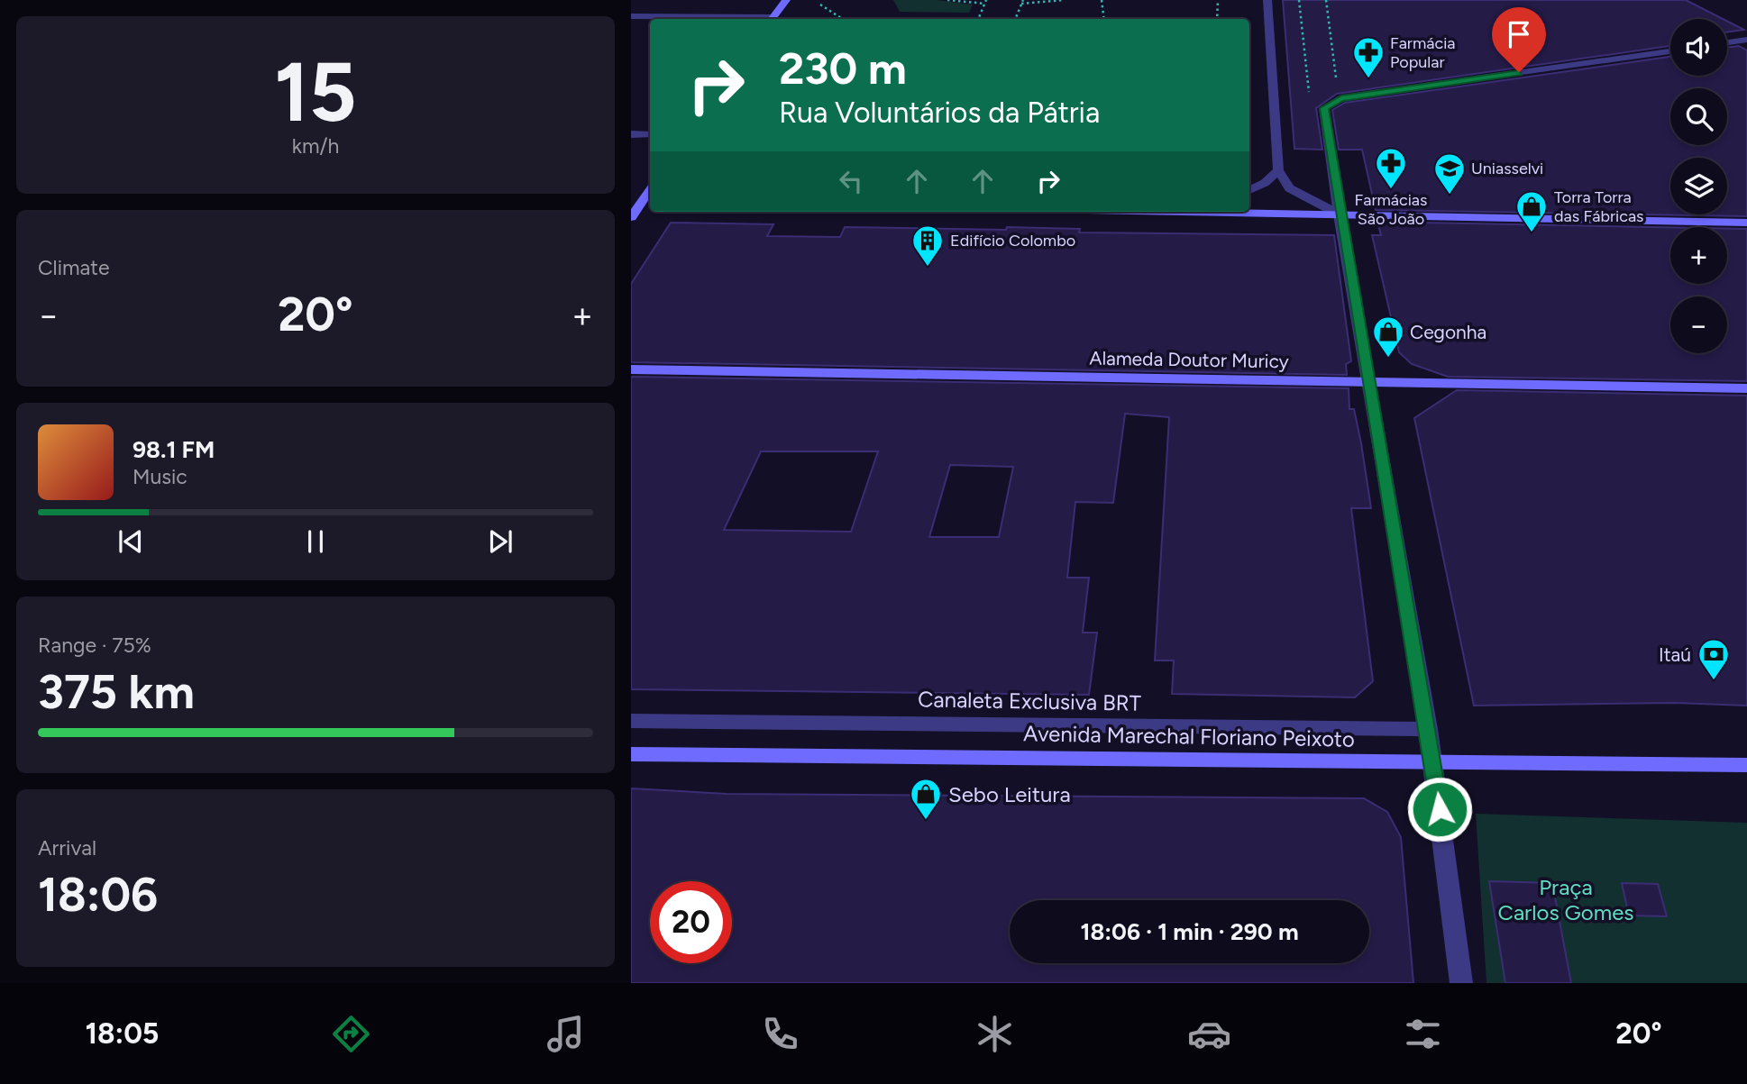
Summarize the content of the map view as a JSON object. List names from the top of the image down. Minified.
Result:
{"streets":{"street":["Alameda Doutor Muricy","Canaleta Exclusiva BRT","Avenida Marechal Floriano Peixoto"]},"parks":["Praça Carlos Gomes"],"places":{"pharmacy":["Farmácia Popular","Farmácias São João"],"school or university":["Uniasselvi"],"shop":["Torra Torra das Fábricas","Cegonha","Sebo Leitura"],"building":["Edifício Colombo"],"bank":["Itaú"]},"page":{"tile":[["15","km/h"],"Climate",["Range · 75%","375 km"],["Arrival","18:06"]],"map_buttons":["+","−"],"turn":["230 m","Rua Voluntários da Pátria"],"heat":["−","20°","+"],"song":["98.1 FM","Music"],"limit":"20","trip":"18:06 · 1 min · 290 m","tabs":["18:05","20°"]}}
